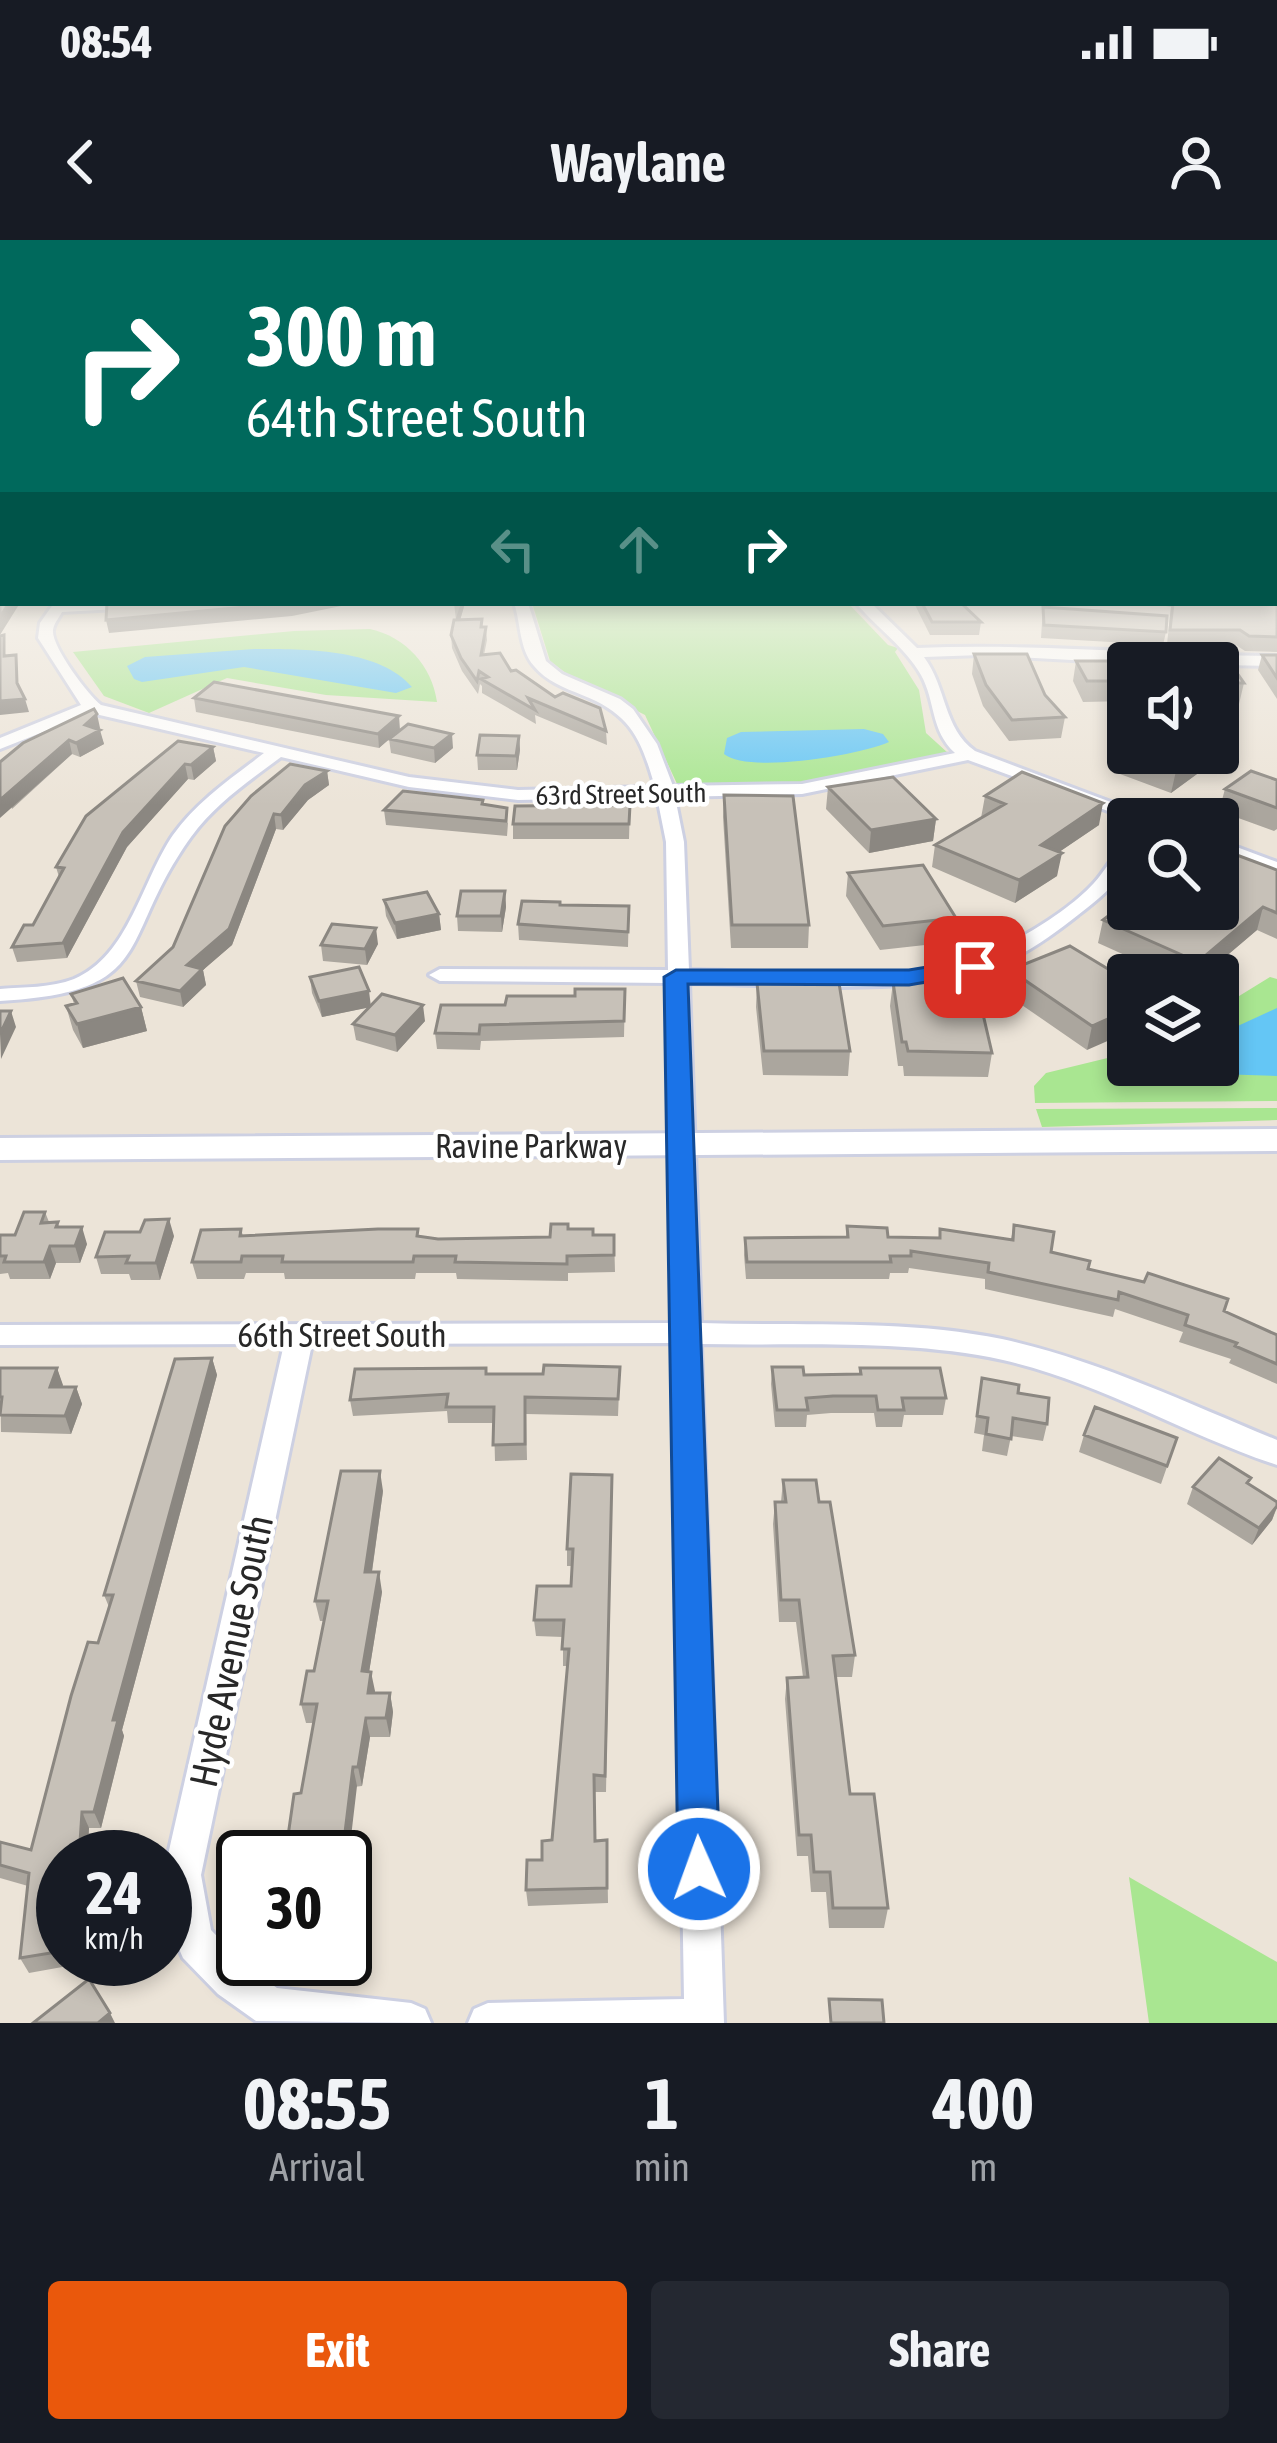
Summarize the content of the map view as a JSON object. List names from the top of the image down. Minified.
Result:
{"streets":{"street":["63rd Street South","Ravine Parkway","66th Street South","Hyde Avenue South"]},"crossings":[["66th Street South","Hyde Avenue South"]],"page":{"status":"08:54","header":"Waylane","turn":["300 m","64th Street South"],"speed":"24 km/h","limit":"30","eta":["08:55","Arrival","1","min","400","m"],"buttons":["Exit","Share"]}}
